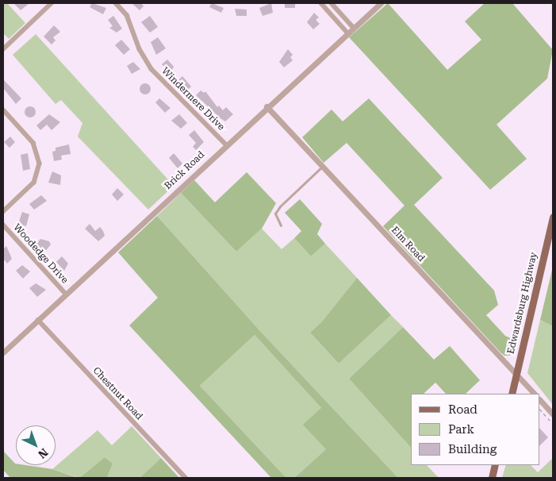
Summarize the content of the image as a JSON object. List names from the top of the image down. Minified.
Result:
{"streets":{"main road":["Edwardsburg Highway"],"street":["Windermere Drive","Brick Road","Elm Road","Woodedge Drive","Chestnut Road"]},"crossings":[["Windermere Drive","Brick Road"],["Brick Road","Elm Road"],["Brick Road","Woodedge Drive"],["Brick Road","Chestnut Road"],["Elm Road","Edwardsburg Highway"]],"legend":["Road","Park","Building"],"north":"bottom right"}
